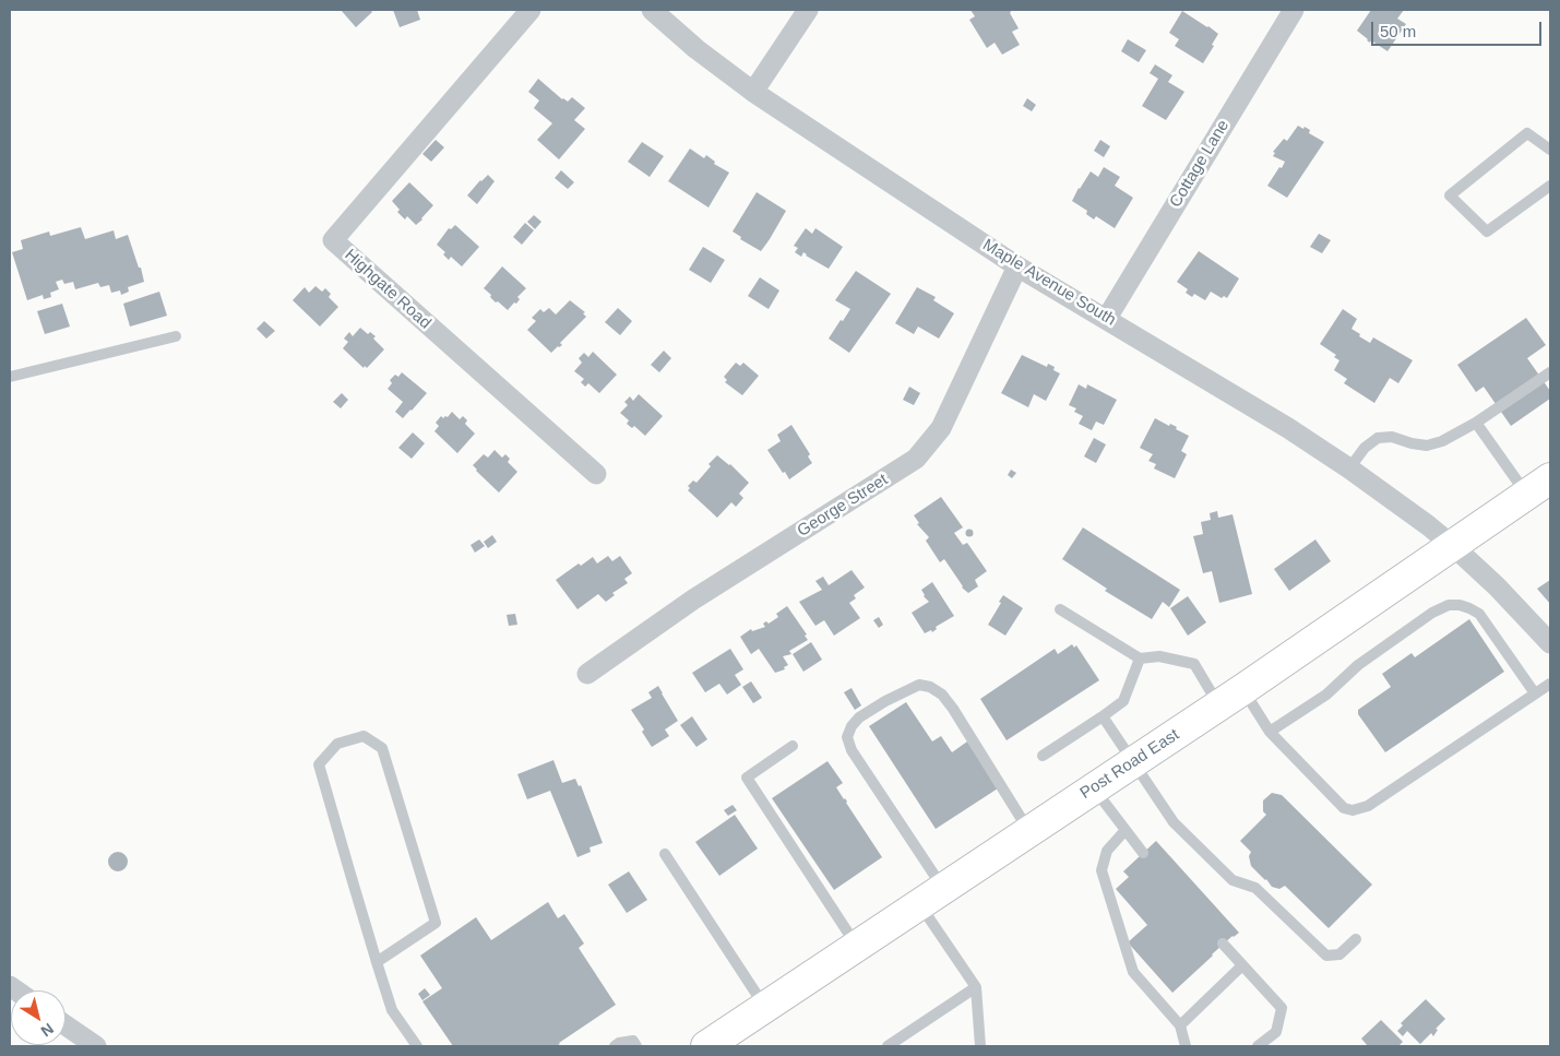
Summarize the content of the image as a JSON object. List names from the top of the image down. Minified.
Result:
{"streets":{"main road":["Post Road East"],"street":["Cottage Lane","Maple Avenue South","Highgate Road","George Street"]},"crossings":[["Cottage Lane","Maple Avenue South"],["Maple Avenue South","George Street"],["Maple Avenue South","Post Road East"]],"scale_bar":"50 m","north":"bottom right"}
